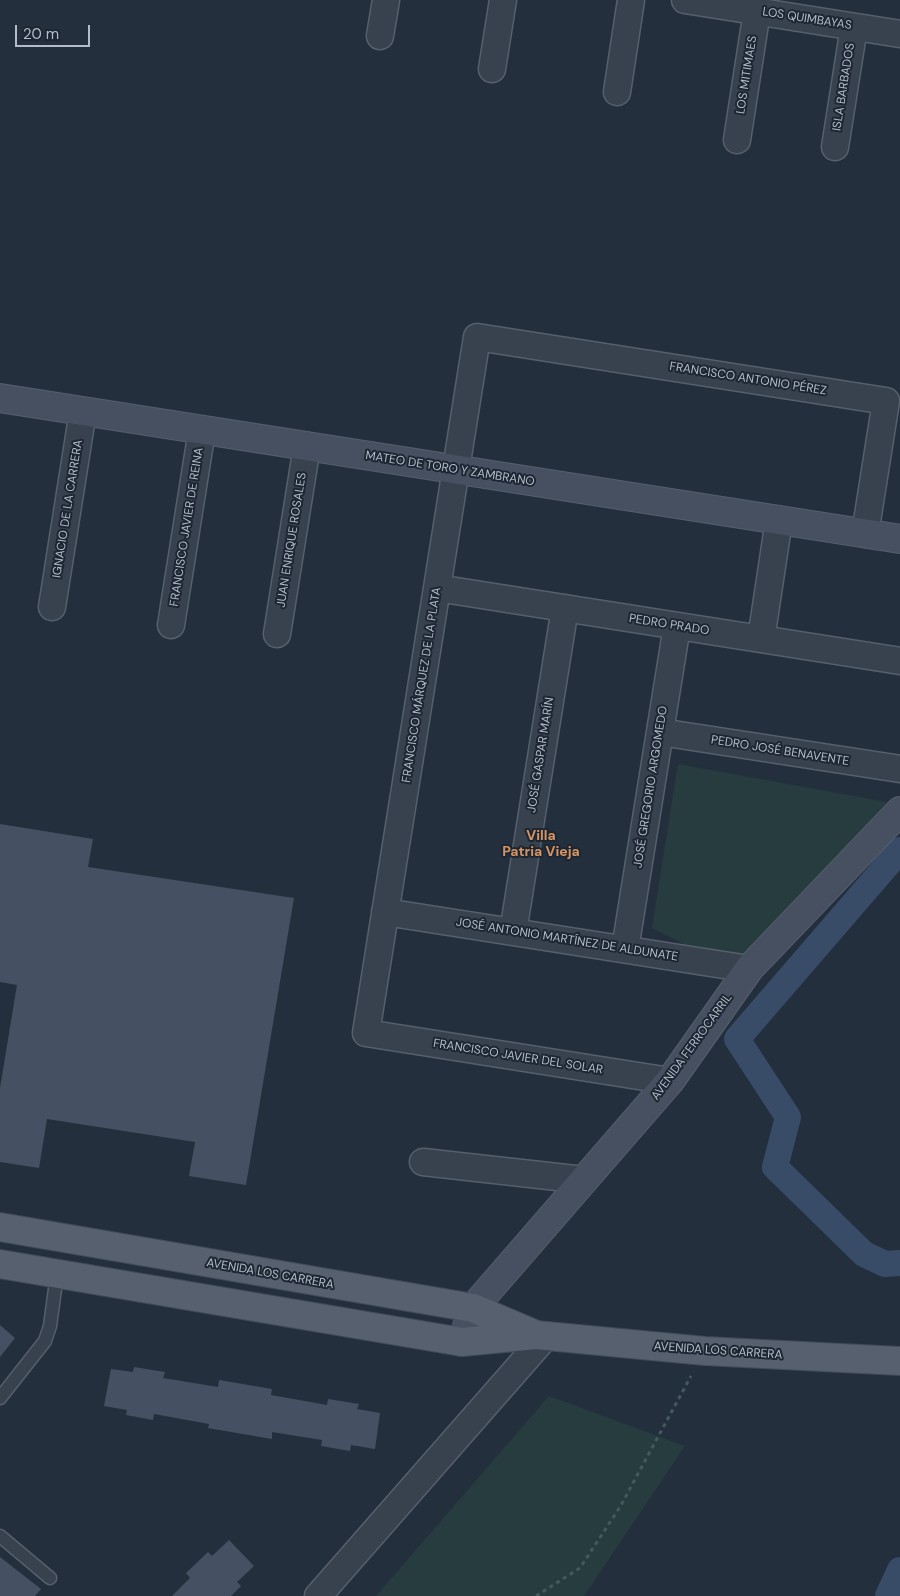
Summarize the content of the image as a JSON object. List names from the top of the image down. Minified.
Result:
{"streets":{"main road":["AVENIDA LOS CARRERA"],"street":["LOS QUIMBAYAS","LOS MITIMAES","ISLA BARBADOS","FRANCISCO ANTONIO PÉREZ","MATEO DE TORO Y ZAMBRANO","IGNACIO DE LA CARRERA","FRANCISCO JAVIER DE REINA","JUAN ENRIQUE ROSALES","PEDRO PRADO","FRANCISCO MÁRQUEZ DE LA PLATA","PEDRO JOSÉ BENAVENTE","JOSÉ GASPAR MARÍN","JOSÉ GREGORIO ARGOMEDO","JOSÉ ANTONIO MARTÍNEZ DE ALDUNATE","AVENIDA FERROCARRIL","FRANCISCO JAVIER DEL SOLAR"]},"crossings":[["LOS QUIMBAYAS","LOS MITIMAES"],["LOS QUIMBAYAS","ISLA BARBADOS"],["FRANCISCO ANTONIO PÉREZ","MATEO DE TORO Y ZAMBRANO"],["FRANCISCO ANTONIO PÉREZ","FRANCISCO MÁRQUEZ DE LA PLATA"],["MATEO DE TORO Y ZAMBRANO","IGNACIO DE LA CARRERA"],["MATEO DE TORO Y ZAMBRANO","FRANCISCO JAVIER DE REINA"],["MATEO DE TORO Y ZAMBRANO","JUAN ENRIQUE ROSALES"],["MATEO DE TORO Y ZAMBRANO","FRANCISCO MÁRQUEZ DE LA PLATA"],["PEDRO PRADO","FRANCISCO MÁRQUEZ DE LA PLATA"],["PEDRO PRADO","JOSÉ GASPAR MARÍN"],["PEDRO PRADO","JOSÉ GREGORIO ARGOMEDO"],["FRANCISCO MÁRQUEZ DE LA PLATA","JOSÉ ANTONIO MARTÍNEZ DE ALDUNATE"],["FRANCISCO MÁRQUEZ DE LA PLATA","FRANCISCO JAVIER DEL SOLAR"],["PEDRO JOSÉ BENAVENTE","JOSÉ GREGORIO ARGOMEDO"],["JOSÉ GASPAR MARÍN","JOSÉ ANTONIO MARTÍNEZ DE ALDUNATE"],["JOSÉ GREGORIO ARGOMEDO","JOSÉ ANTONIO MARTÍNEZ DE ALDUNATE"],["JOSÉ ANTONIO MARTÍNEZ DE ALDUNATE","AVENIDA FERROCARRIL"],["AVENIDA FERROCARRIL","FRANCISCO JAVIER DEL SOLAR"],["AVENIDA FERROCARRIL","AVENIDA LOS CARRERA"]],"districts":["Villa Patria Vieja"],"scale_bar":"20 m"}
